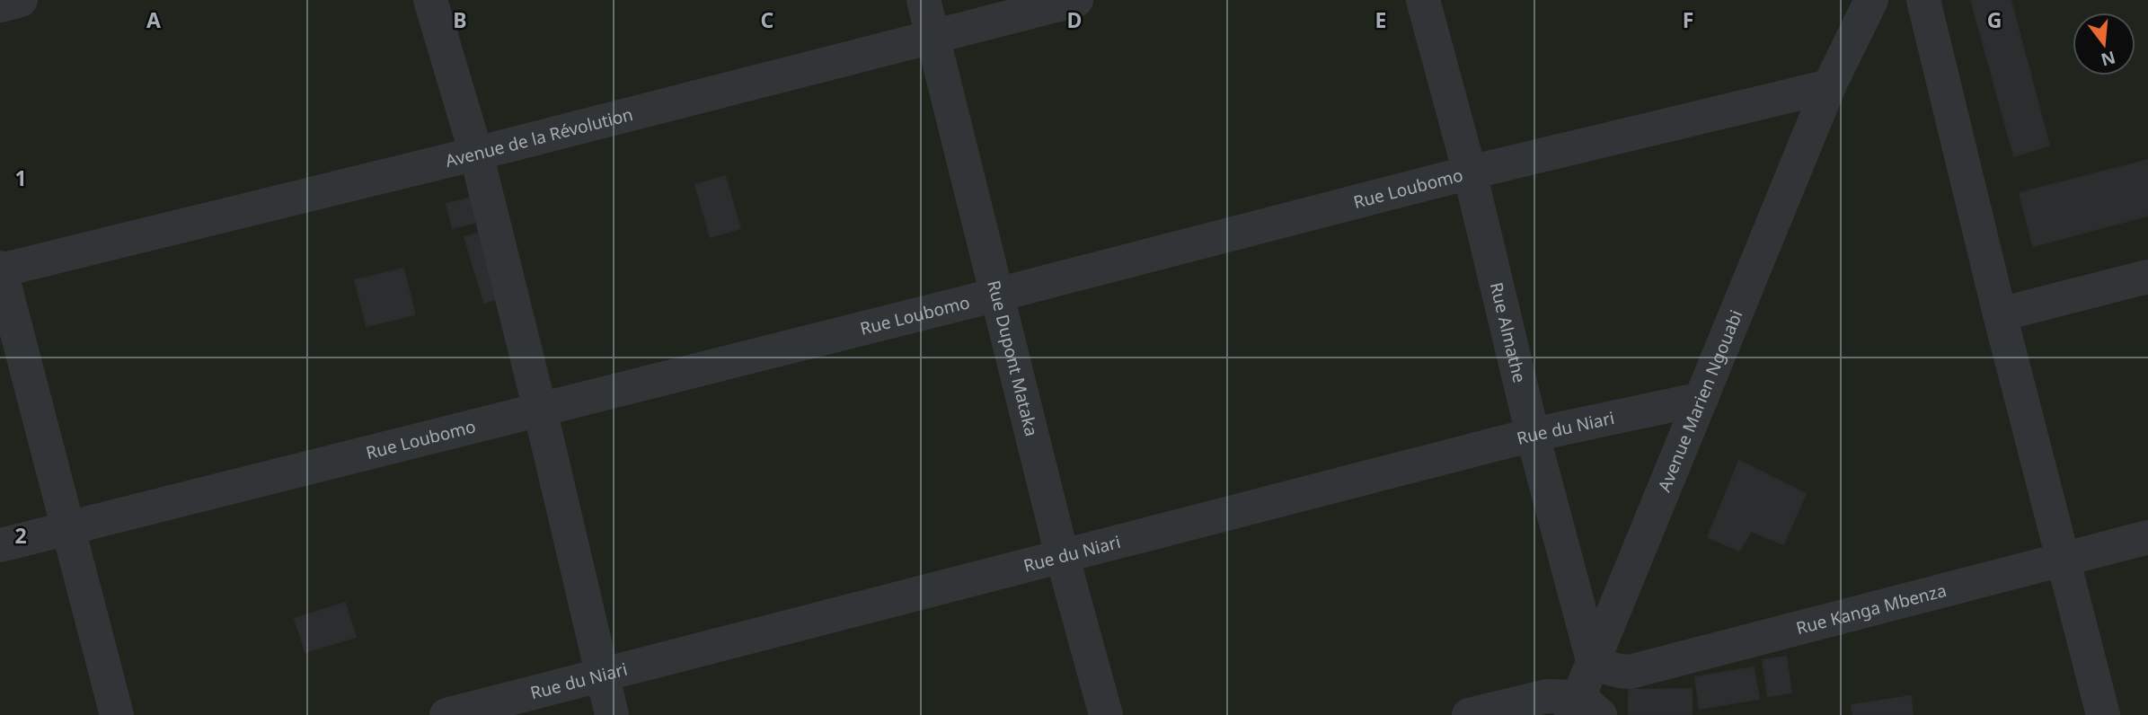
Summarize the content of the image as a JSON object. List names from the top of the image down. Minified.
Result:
{"streets":{"street":["Avenue de la Révolution","Rue Loubomo","Rue Almathe","Rue Dupont Mataka","Avenue Marien Ngouabi","Rue du Niari","Rue Kanga Mbenza"]},"crossings":[["Avenue de la Révolution","Rue Dupont Mataka"],["Rue Loubomo","Rue Almathe"],["Rue Loubomo","Rue Dupont Mataka"],["Rue Loubomo","Avenue Marien Ngouabi"],["Rue Almathe","Avenue Marien Ngouabi"],["Rue Almathe","Rue du Niari"],["Rue Almathe","Rue Kanga Mbenza"],["Rue Dupont Mataka","Rue du Niari"],["Avenue Marien Ngouabi","Rue du Niari"],["Avenue Marien Ngouabi","Rue Kanga Mbenza"]],"north":"bottom","grid":{"columns":["A","B","C","D","E","F","G"],"rows":["1","2"]}}
